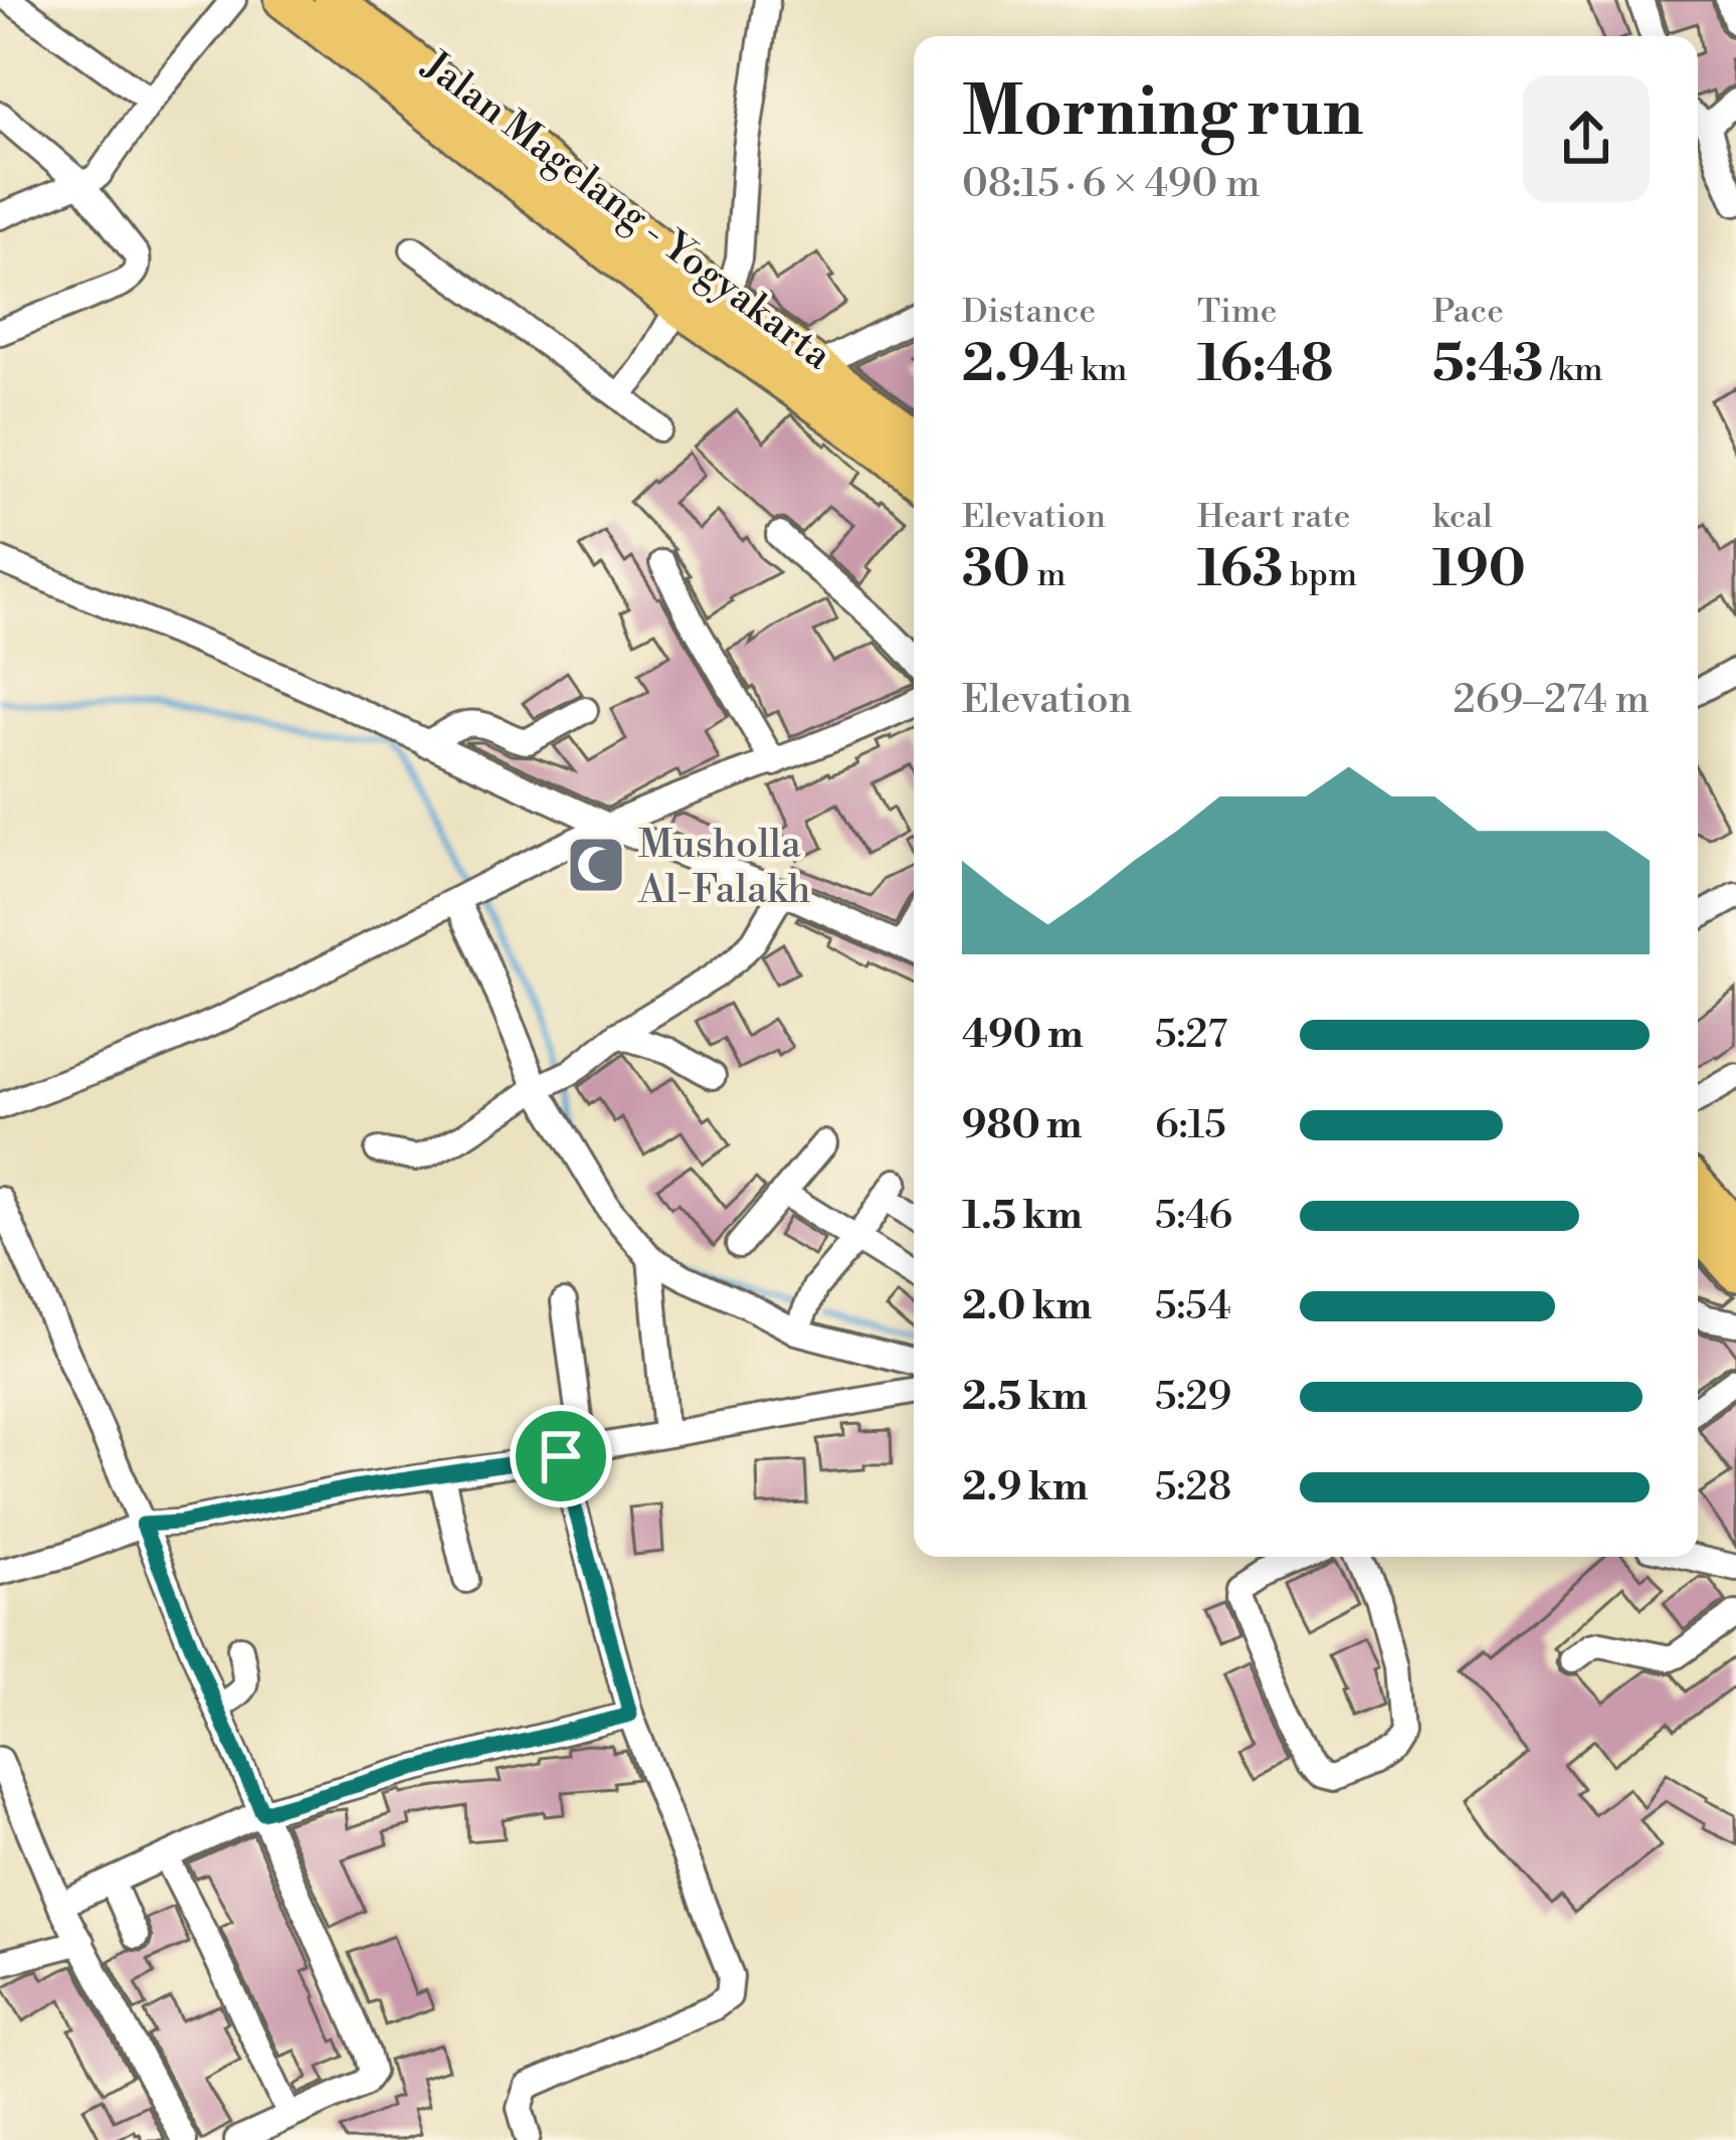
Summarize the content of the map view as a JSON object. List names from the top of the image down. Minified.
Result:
{"streets":{"highway":["Jalan Magelang - Yogyakarta"]},"places":{"mosque":["Musholla Al-Falakh"]},"page":{"heading":["Morning run","08:15 · 6 × 490 m"],"stats":[["Distance","2.94 km"],["Time","16:48"],["Pace","5:43 /km"],["Elevation","30 m"],["Heart rate","163 bpm"],["kcal","190"]],"chart":["Elevation","269–274 m"],"list":[{"name":"490 m","note":"5:27"},{"name":"980 m","note":"6:15"},{"name":"1.5 km","note":"5:46"},{"name":"2.0 km","note":"5:54"},{"name":"2.5 km","note":"5:29"},{"name":"2.9 km","note":"5:28"}]}}
